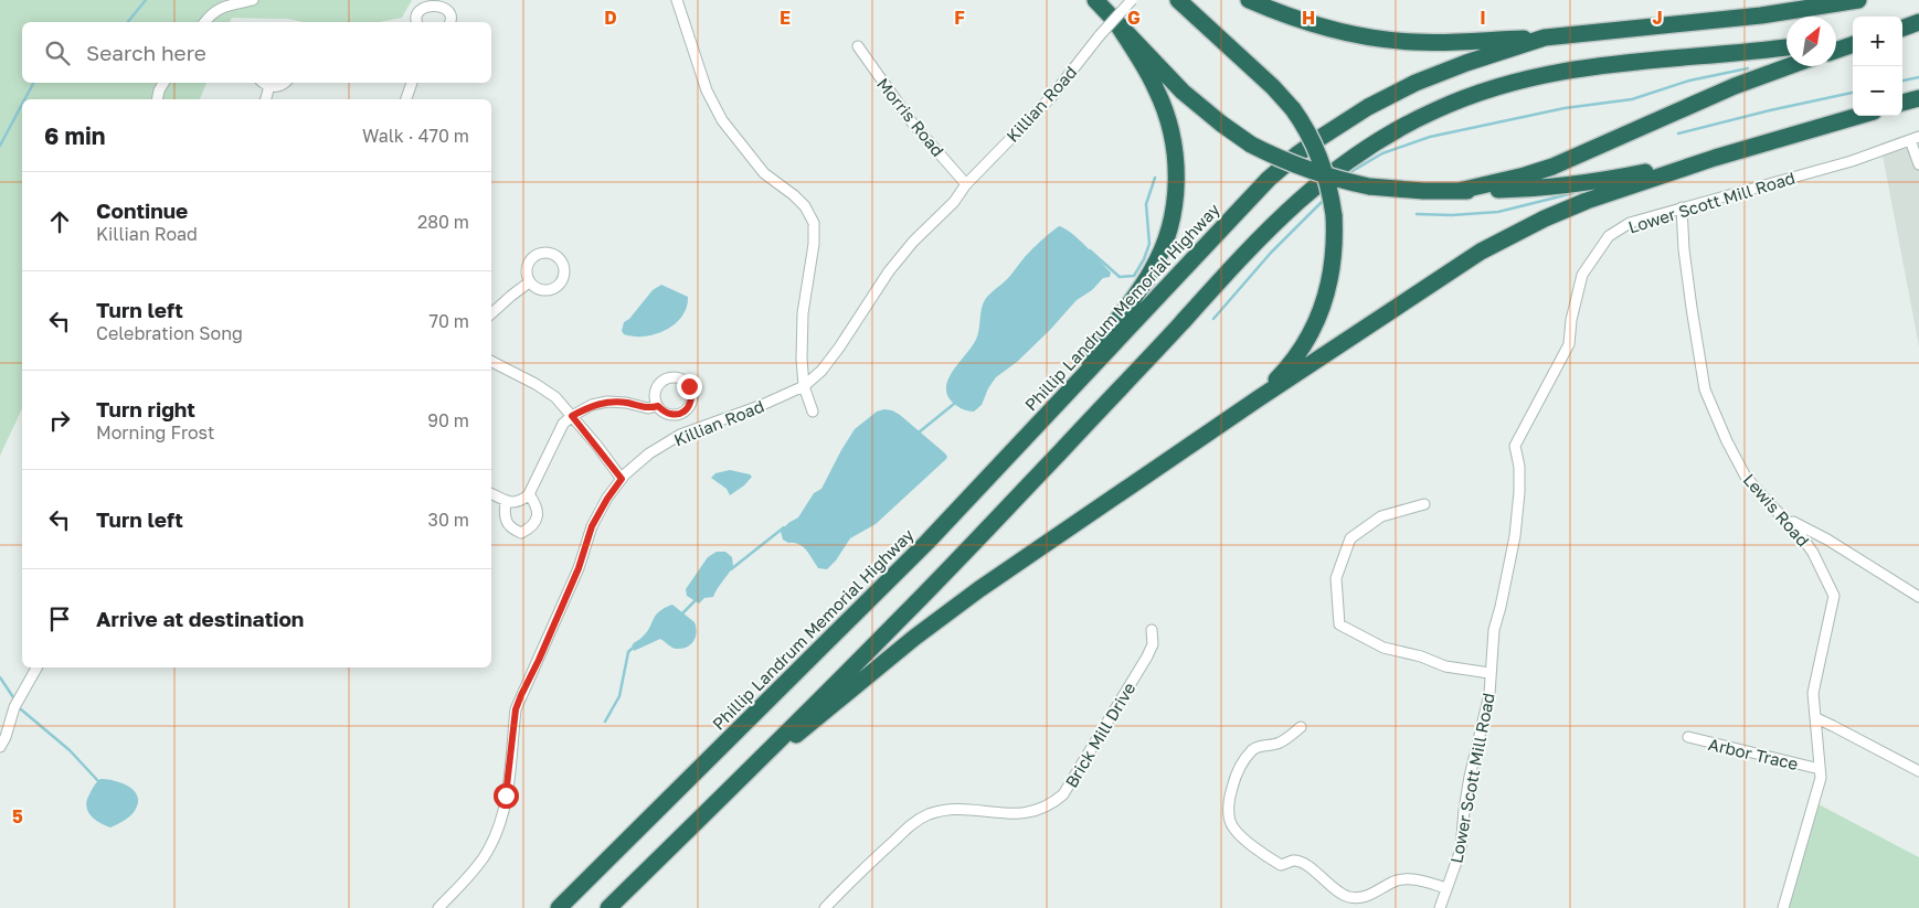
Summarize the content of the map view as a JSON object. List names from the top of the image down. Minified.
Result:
{"streets":{"highway":["Phillip Landrum Memorial Highway"],"street":["Killian Road","Morris Road","Lower Scott Mill Road","Lewis Road","Brick Mill Drive","Arbor Trace"]},"crossings":[["Killian Road","Morris Road"],["Lower Scott Mill Road","Lewis Road"],["Lewis Road","Arbor Trace"]],"north":"top right","page":{"map_buttons":["+","−"],"search":"Search here","heading":["6 min","Walk · 470 m"],"list":[["Continue","Killian Road","280 m"],["Turn left","Celebration Song","70 m"],["Turn right","Morning Frost","90 m"],["Turn left","30 m"],"Arrive at destination"]},"grid":{"columns":["D","E","F","G","H","I","J"],"rows":["5"]}}
